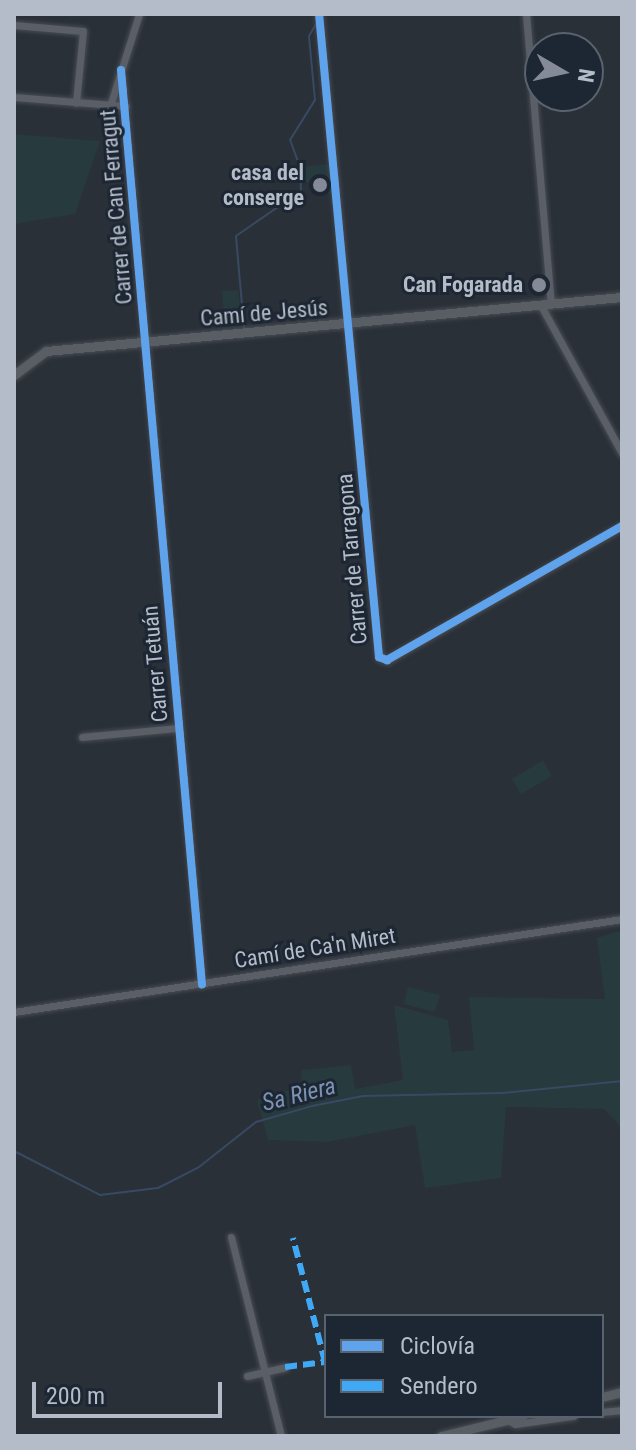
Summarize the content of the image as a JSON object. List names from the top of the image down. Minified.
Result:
{"streets":{"street":["Carrer de Can Ferragut","Camí de Jesús","Carrer de Tarragona","Carrer Tetuán","Camí de Ca'n Miret"]},"crossings":[["Carrer de Can Ferragut","Camí de Jesús"],["Carrer de Can Ferragut","Carrer Tetuán"],["Camí de Jesús","Carrer de Tarragona"],["Camí de Jesús","Carrer Tetuán"],["Carrer Tetuán","Camí de Ca'n Miret"]],"water":["Sa Riera"],"places":["casa del conserge","Can Fogarada"],"legend":["Ciclovía","Sendero"],"scale_bar":"200 m","north":"right"}
